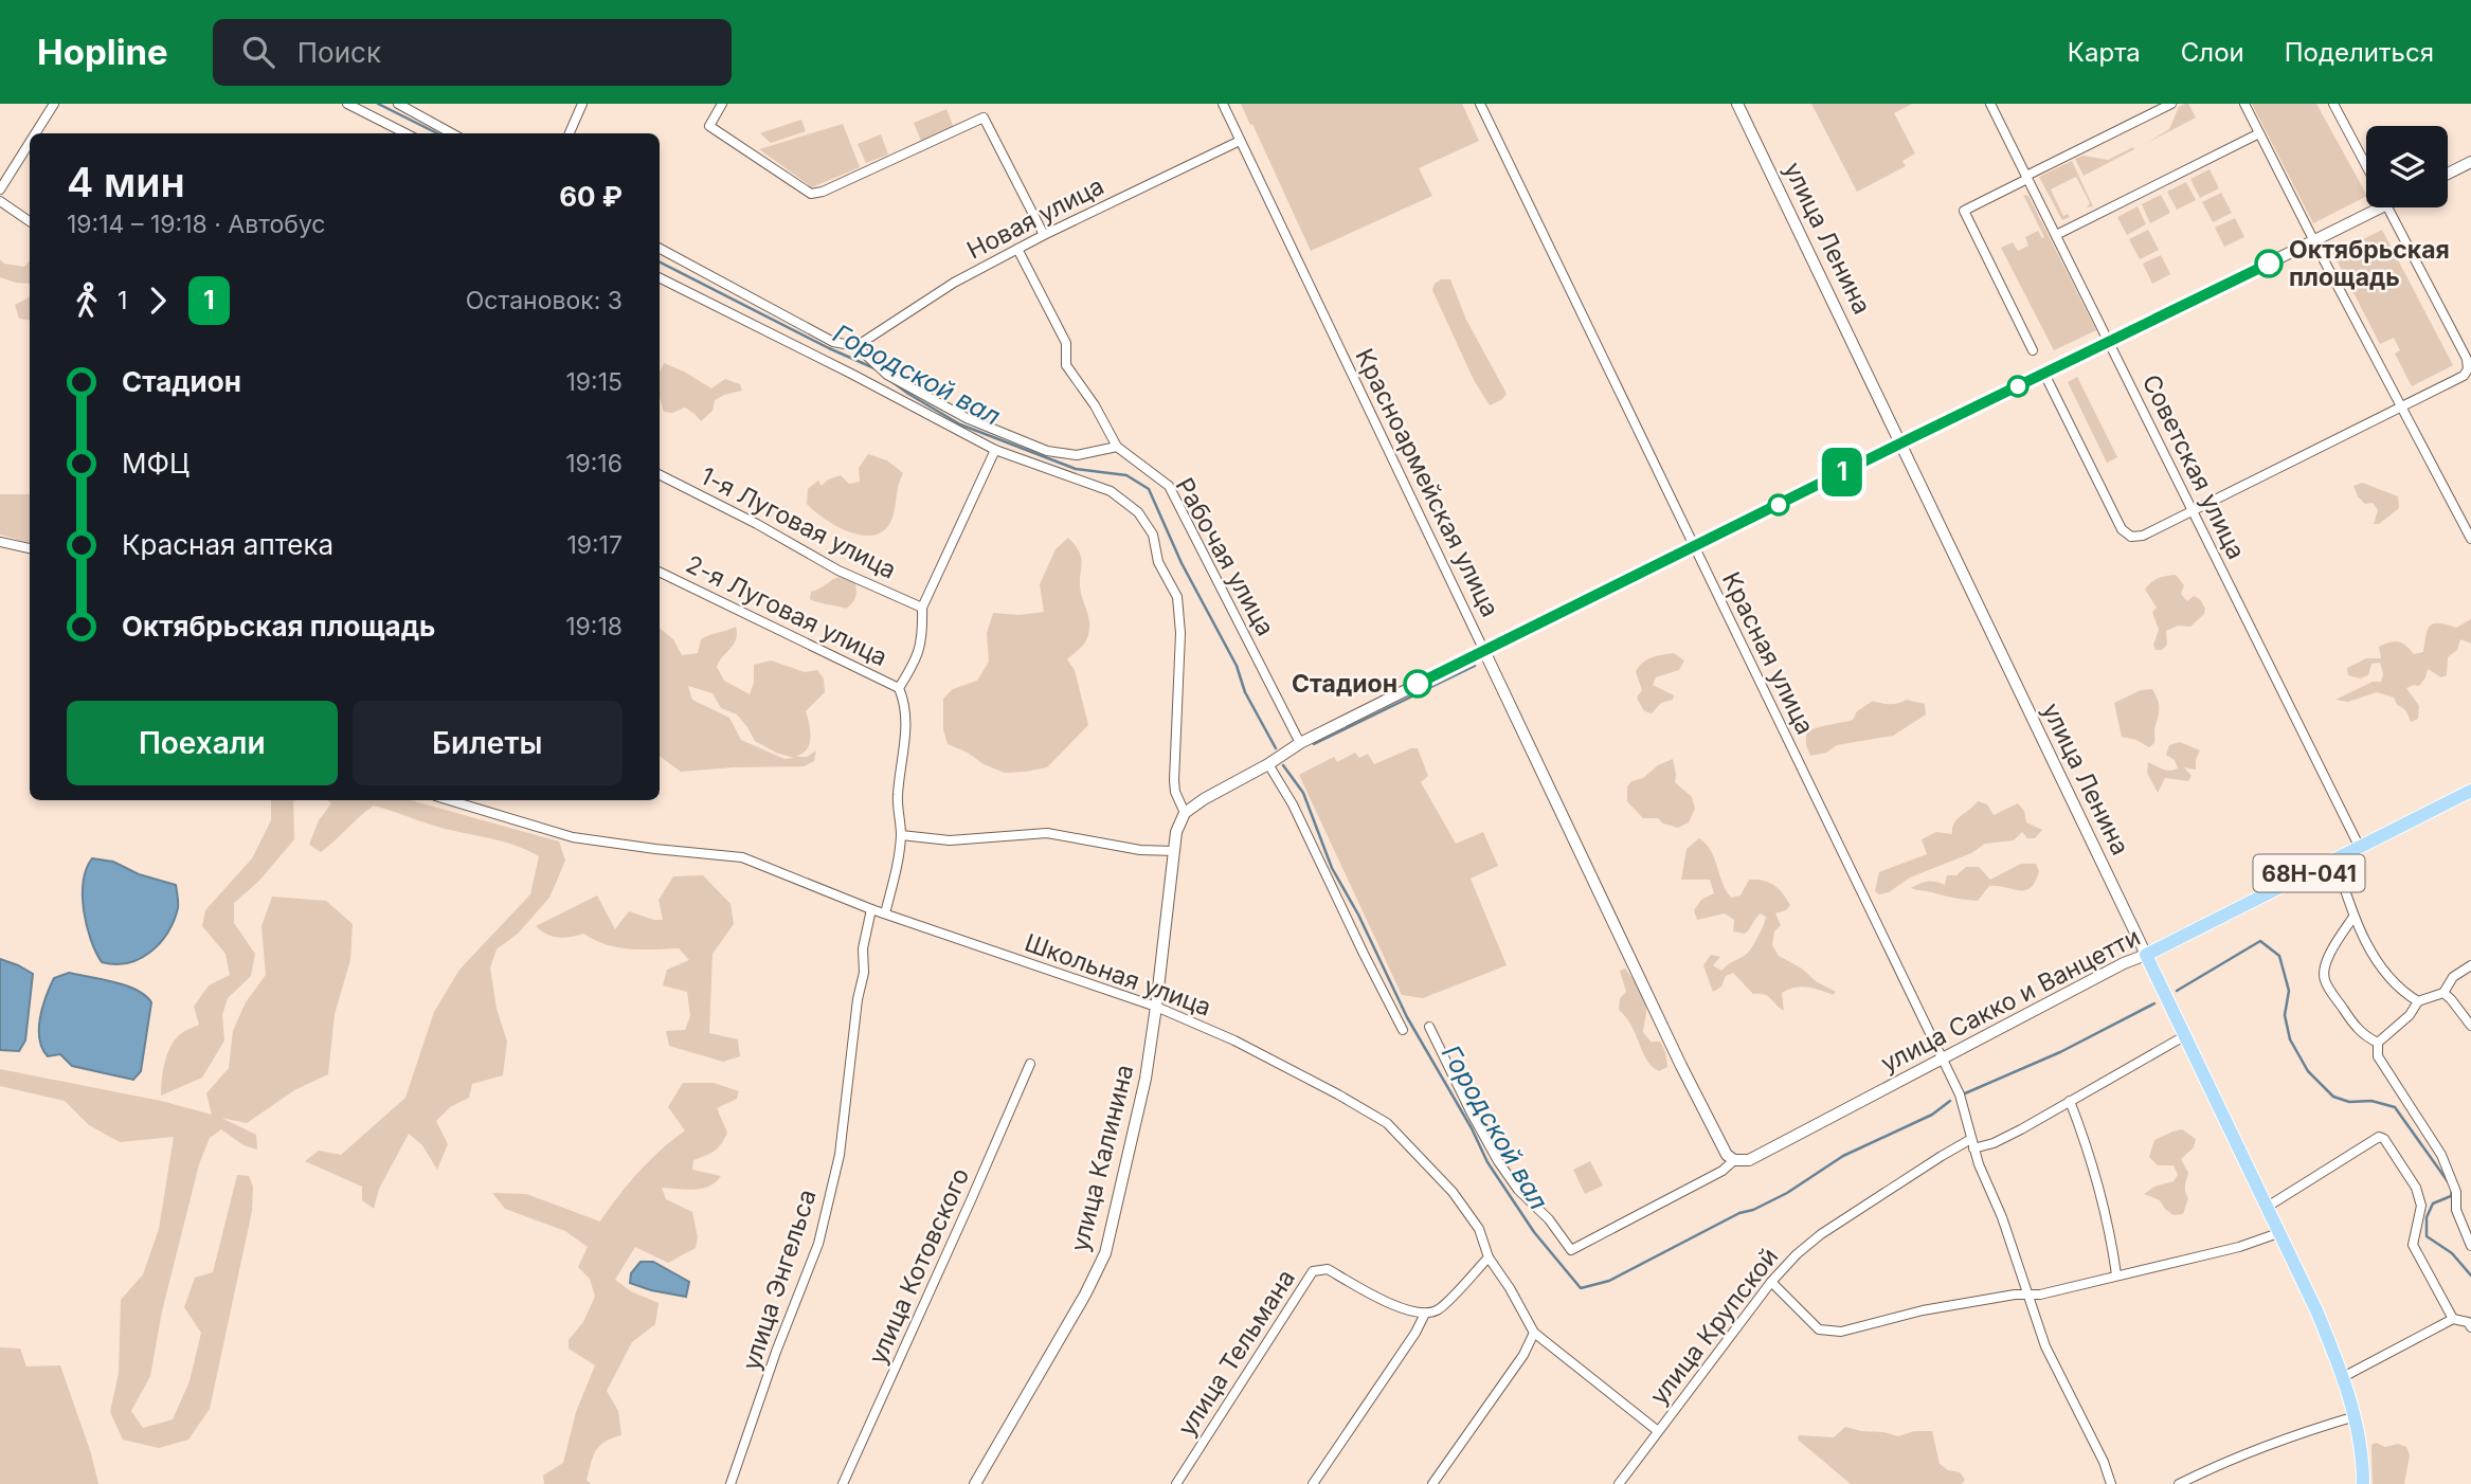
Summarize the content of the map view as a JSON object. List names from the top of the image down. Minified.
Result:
{"streets":{"main road":["улица Ленина","68Н-041","улица Сакко и Ванцетти"],"street":["Новая улица","Советская улица","Красноармейская улица","1-я Луговая улица","Рабочая улица","2-я Луговая улица","Красная улица","Школьная улица","улица Калинина","улица Котовского","улица Энгельса","улица Крупской","улица Тельмана"]},"crossings":[["Новая улица","Красноармейская улица"],["Новая улица","Рабочая улица"],["улица Ленина","улица Сакко и Ванцетти"],["улица Ленина","улица Крупской"],["Советская улица","улица Сакко и Ванцетти"],["Красноармейская улица","улица Сакко и Ванцетти"],["Красная улица","улица Сакко и Ванцетти"],["Красная улица","улица Крупской"],["Школьная улица","улица Калинина"],["Школьная улица","улица Энгельса"]],"water":["Городской вал"],"places":["Октябрьская площадь","Стадион"],"lines":["bus line 1"],"page":{"header":"Hopline","search":"Поиск","nav":["Карта","Слои","Поделиться"],"on_map":"1","heading":["4 мин","19:14 – 19:18 · Автобус","60 ₽"],"legs":["1","1","Остановок: 3"],"list":[{"name":"Стадион","value":"19:15"},{"name":"МФЦ","value":"19:16"},{"name":"Красная аптека","value":"19:17"},{"name":"Октябрьская площадь","value":"19:18"}],"buttons":["Поехали","Билеты"]}}
